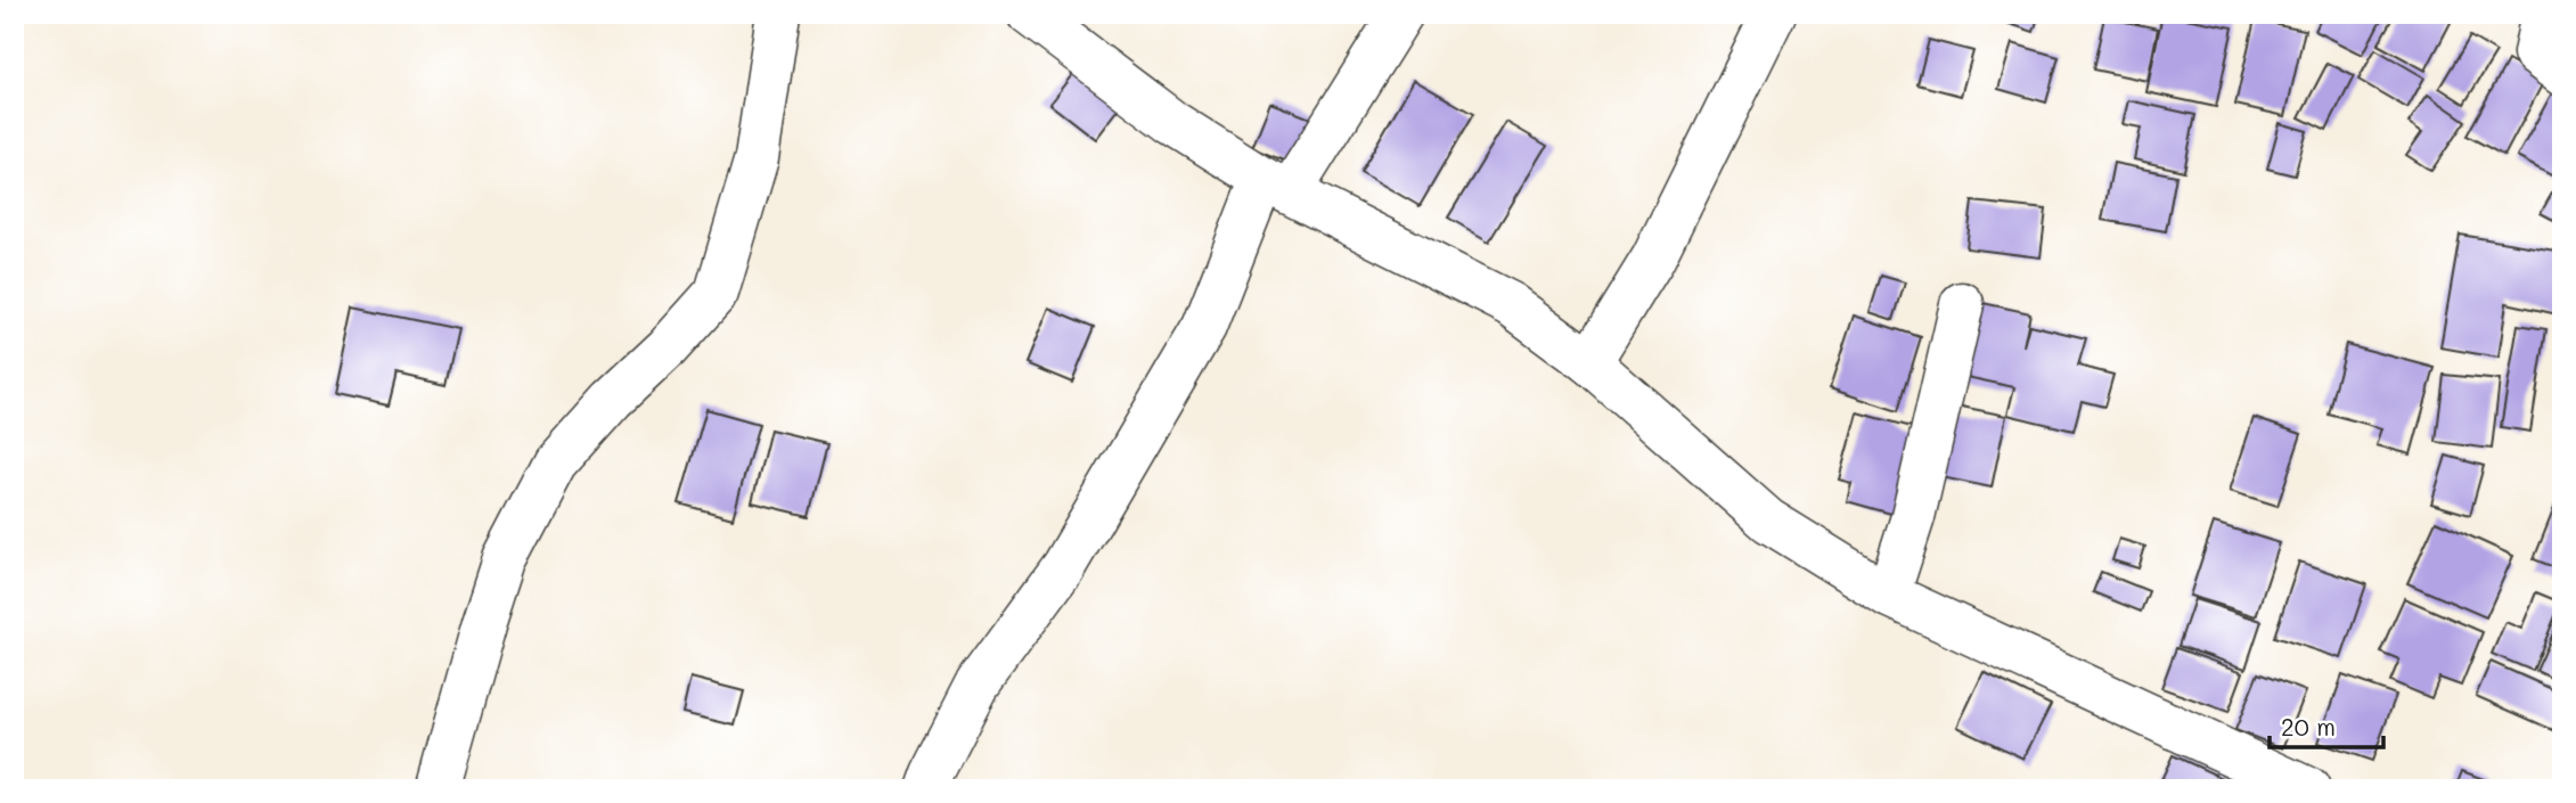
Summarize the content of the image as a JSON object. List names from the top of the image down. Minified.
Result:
{"scale_bar":"20 m"}
